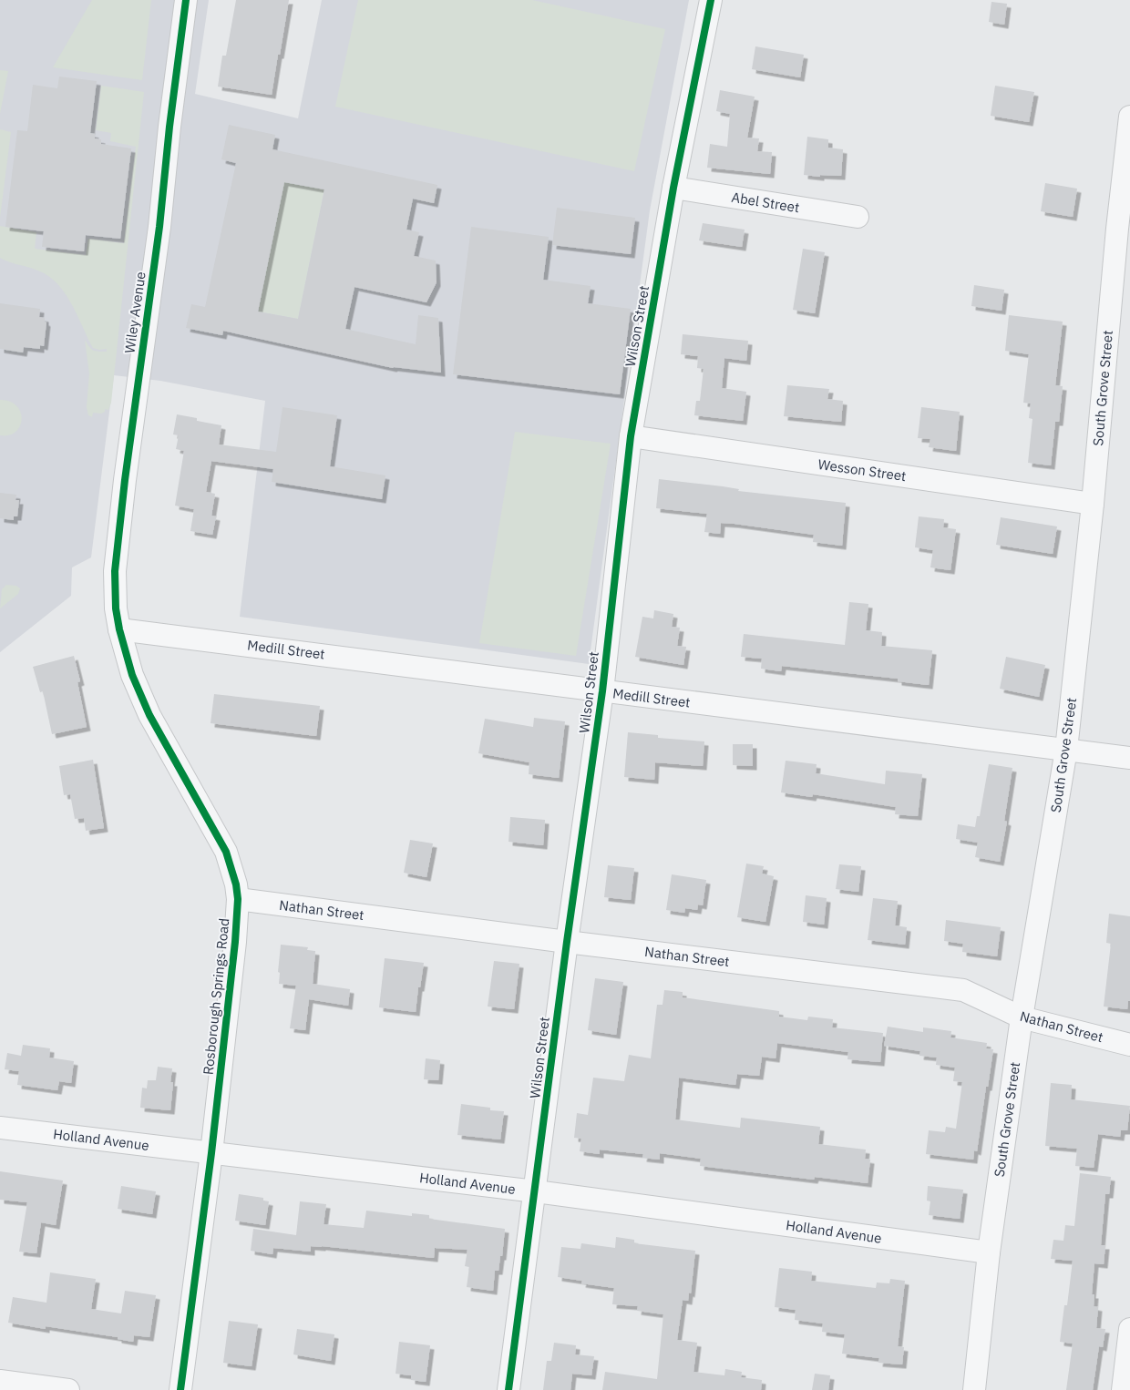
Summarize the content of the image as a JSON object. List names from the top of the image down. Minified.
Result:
{"streets":{"street":["Abel Street","Wiley Avenue","Wilson Street","South Grove Street","Wesson Street","Medill Street","Nathan Street","Rosborough Springs Road","Holland Avenue"]},"crossings":[["Abel Street","Wilson Street"],["Wiley Avenue","Medill Street"],["Wiley Avenue","Rosborough Springs Road"],["Wilson Street","Wesson Street"],["Wilson Street","Medill Street"],["Wilson Street","Nathan Street"],["Wilson Street","Holland Avenue"],["South Grove Street","Wesson Street"],["South Grove Street","Medill Street"],["South Grove Street","Nathan Street"],["South Grove Street","Holland Avenue"],["Medill Street","Rosborough Springs Road"],["Nathan Street","Rosborough Springs Road"],["Rosborough Springs Road","Holland Avenue"]]}
